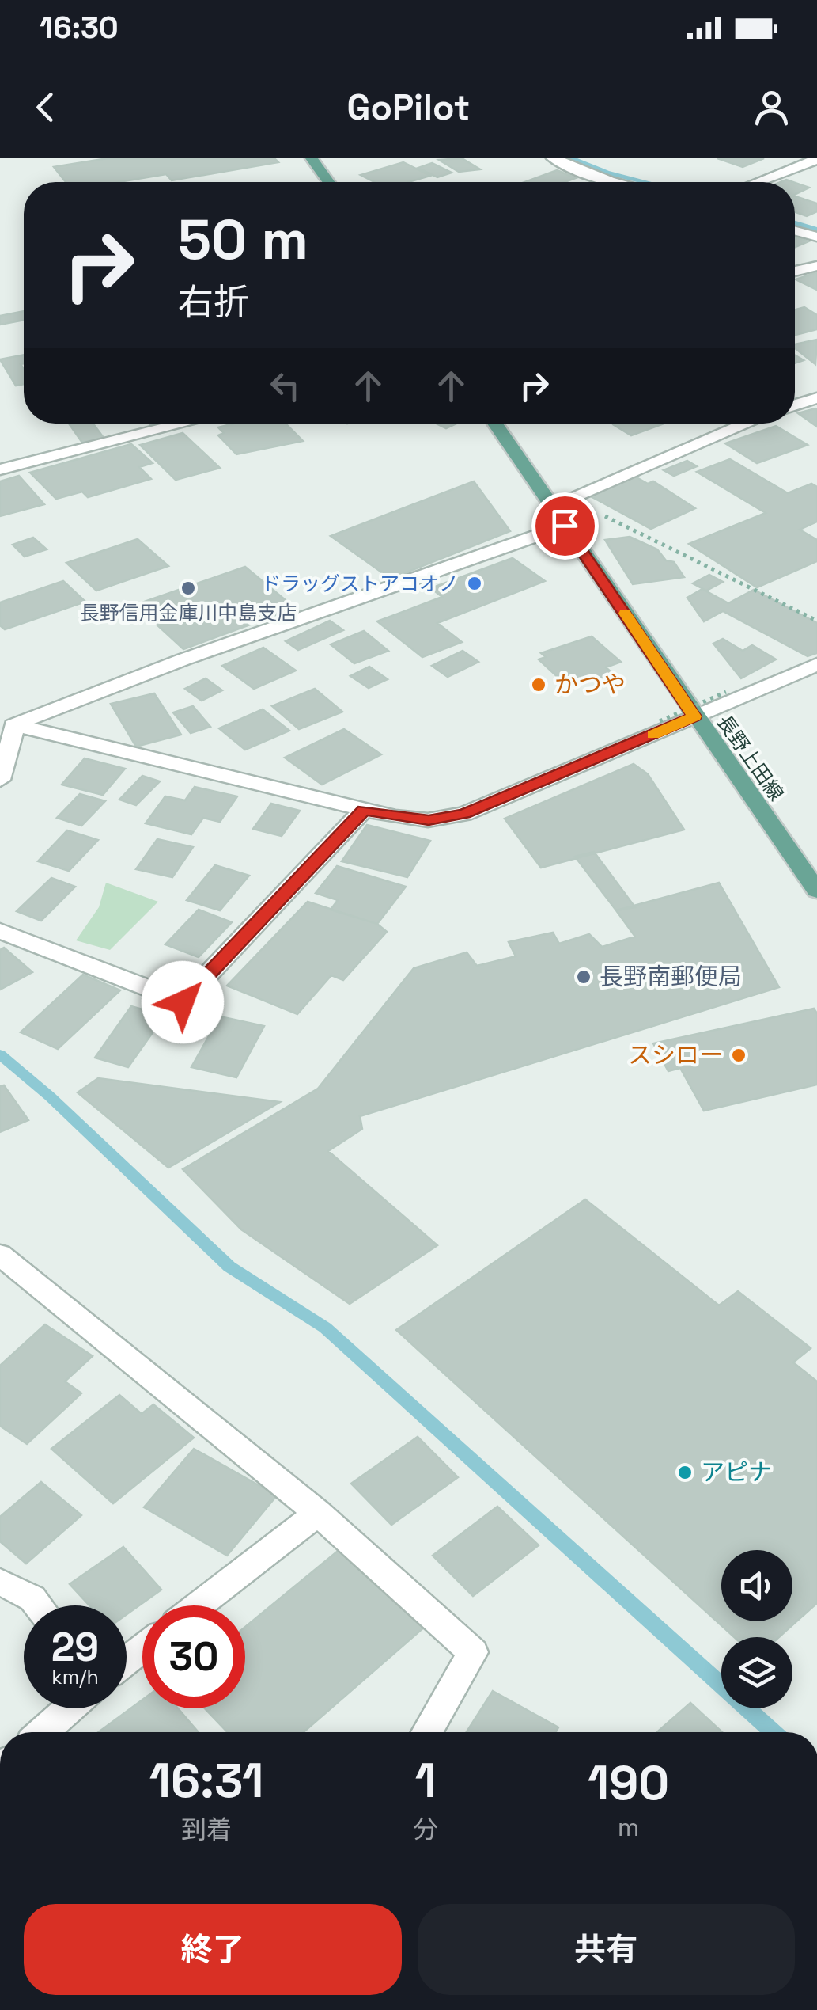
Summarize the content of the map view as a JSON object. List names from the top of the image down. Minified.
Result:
{"streets":{"main road":["長野上田線"]},"places":["ドラッグストアコオノ","長野信用金庫川中島支店","かつや","長野南郵便局","スシロー","アピナ"],"page":{"status":"16:30","header":"GoPilot","turn":["50 m","右折"],"speed":"29 km/h","limit":"30","eta":["16:31","到着","1","分","190","m"],"buttons":["終了","共有"]}}
